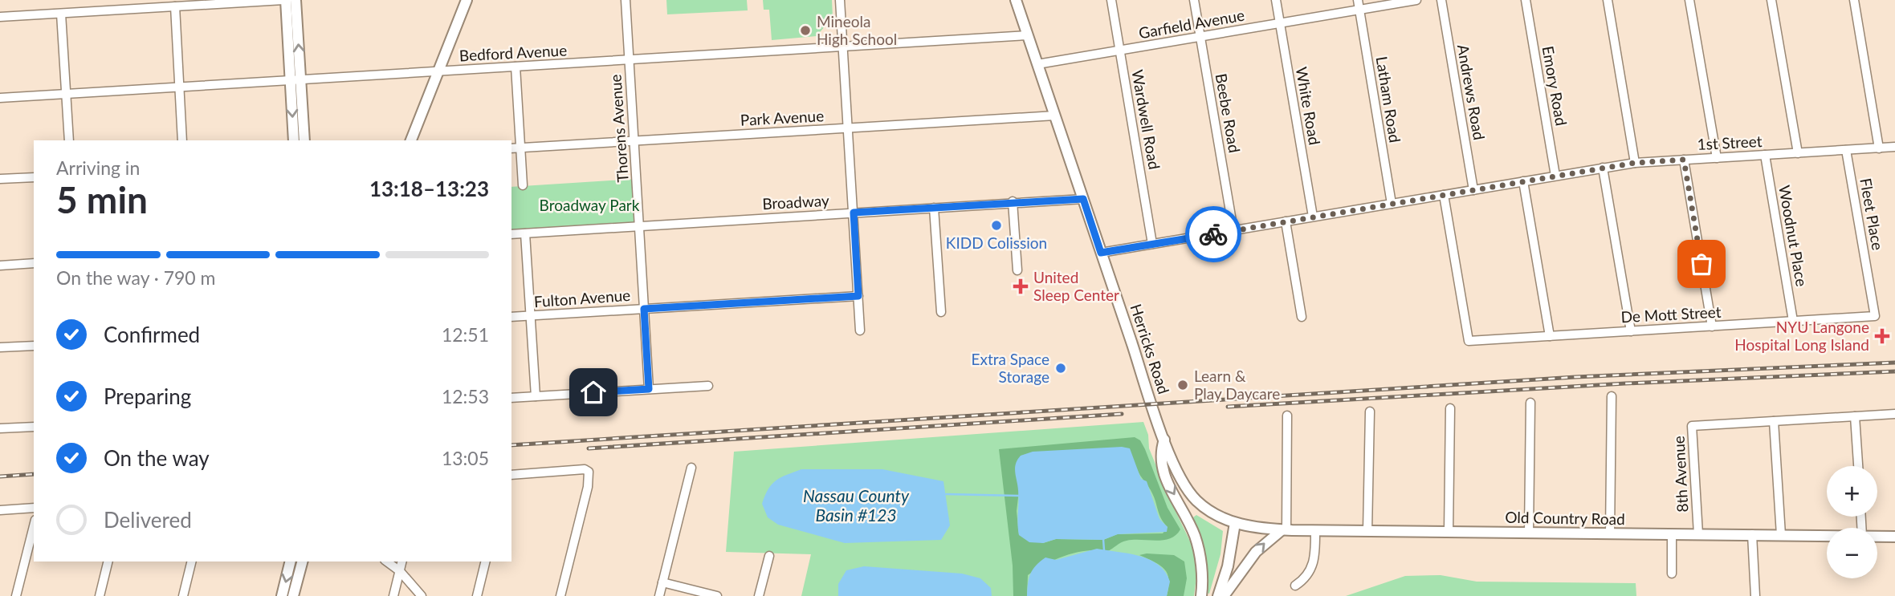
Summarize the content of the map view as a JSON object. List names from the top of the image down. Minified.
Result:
{"streets":{"main road":["Herricks Road","Old Country Road"],"street":["Garfield Avenue","Bedford Avenue","Emory Road","Andrews Road","Latham Road","White Road","Beebe Road","Park Avenue","Wardwell Road","Thorens Avenue","1st Street","Broadway","Fleet Place","Woodnut Place","Fulton Avenue","De Mott Street","8th Avenue"]},"crossings":[["Garfield Avenue","Latham Road"],["Garfield Avenue","White Road"],["Garfield Avenue","Beebe Road"],["Garfield Avenue","Wardwell Road"],["Garfield Avenue","Herricks Road"],["Bedford Avenue","Thorens Avenue"],["Bedford Avenue","Herricks Road"],["Emory Road","1st Street"],["Andrews Road","1st Street"],["Latham Road","1st Street"],["White Road","1st Street"],["Beebe Road","1st Street"],["Park Avenue","Thorens Avenue"],["Park Avenue","Herricks Road"],["Wardwell Road","1st Street"],["Thorens Avenue","Broadway"],["Thorens Avenue","Fulton Avenue"],["1st Street","Fleet Place"],["1st Street","Woodnut Place"],["1st Street","De Mott Street"],["1st Street","Herricks Road"],["Broadway","Herricks Road"],["Fleet Place","De Mott Street"],["Woodnut Place","De Mott Street"],["Herricks Road","Old Country Road"],["8th Avenue","Old Country Road"]],"water":["Nassau County Basin #123"],"parks":["Broadway Park"],"places":{"other":["Mineola High School","KIDD Colission","Extra Space Storage","Learn & Play Daycare"],"health":["United Sleep Center","NYU Langone Hospital Long Island"]},"page":{"heading":["5 min","Arriving in","13:18–13:23"],"bar":"On the way · 790 m","list":[["Confirmed","12:51"],["Preparing","12:53"],["On the way","13:05"],"Delivered"],"map_buttons":["+","−"]}}
